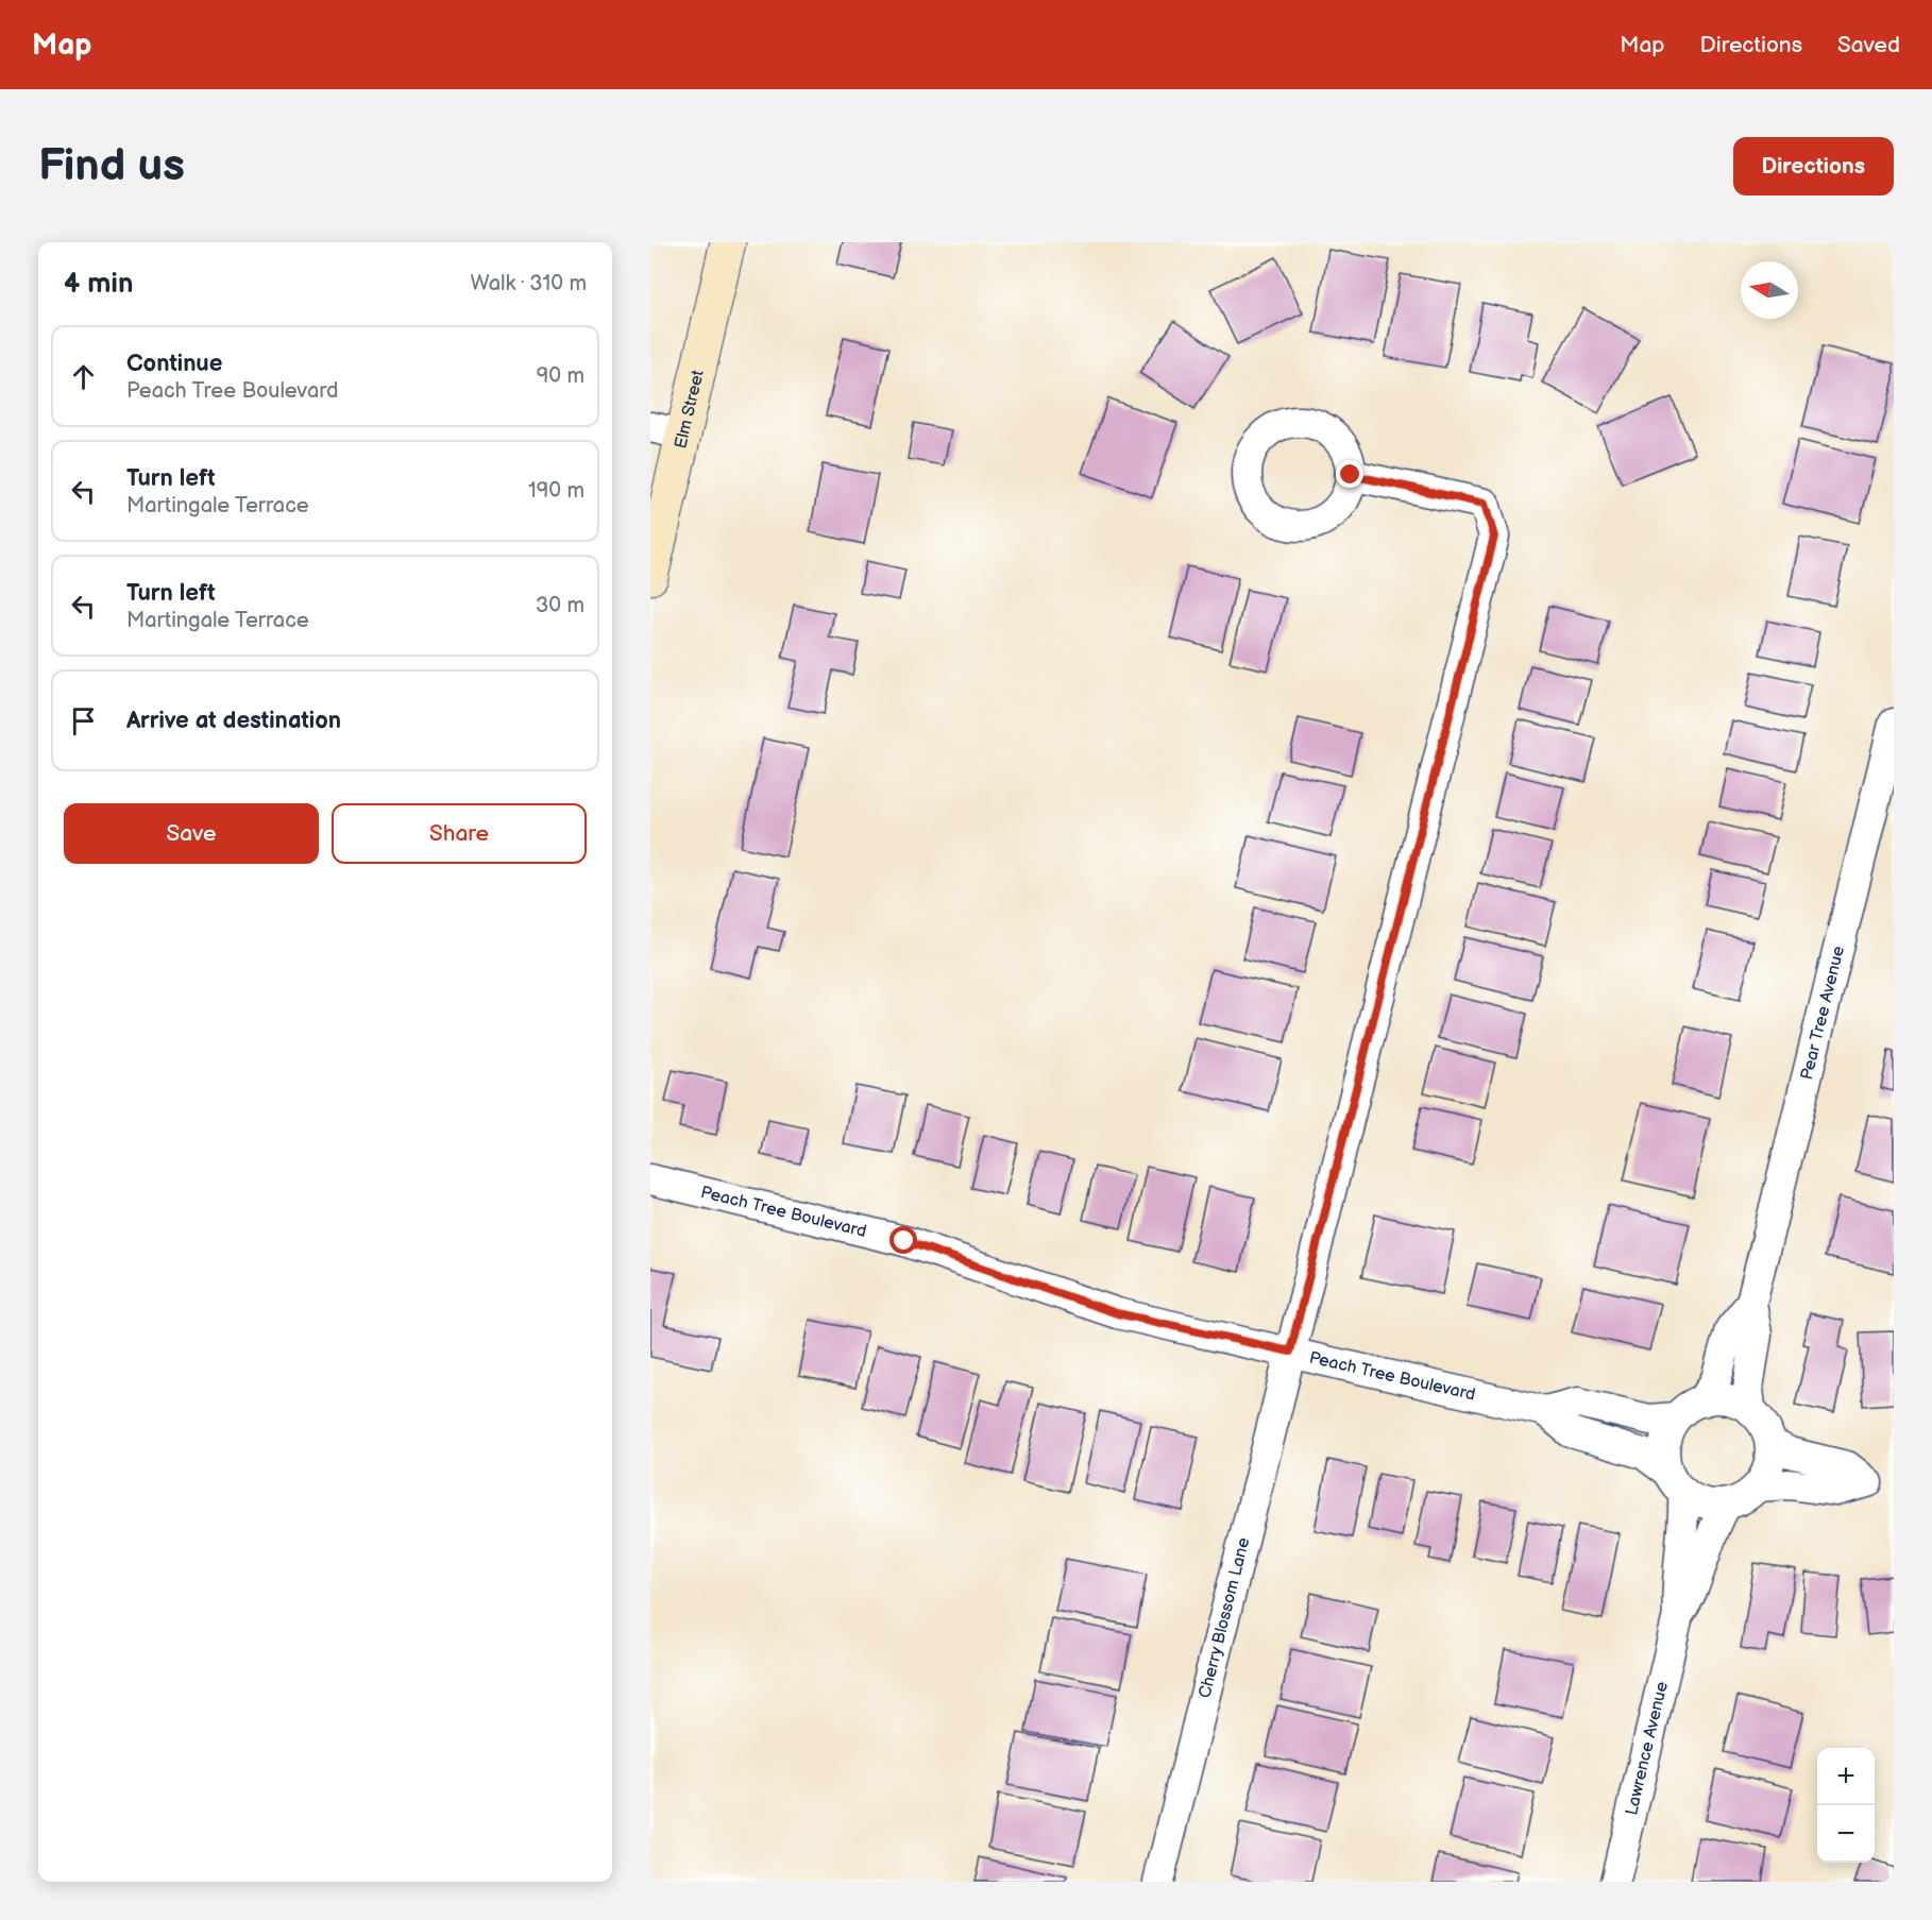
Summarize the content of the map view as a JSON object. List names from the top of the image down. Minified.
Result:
{"streets":{"main road":["Elm Street"],"street":["Pear Tree Avenue","Peach Tree Boulevard","Cherry Blossom Lane","Lawrence Avenue"]},"crossings":[["Pear Tree Avenue","Peach Tree Boulevard"],["Pear Tree Avenue","Lawrence Avenue"],["Peach Tree Boulevard","Cherry Blossom Lane"],["Peach Tree Boulevard","Lawrence Avenue"]],"north":"left","page":{"header":"Map","nav":["Map","Directions","Saved"],"buttons":["Directions",["Save","Share"]],"title":"Find us","heading":["4 min","Walk · 310 m"],"list":[["Continue","Peach Tree Boulevard","90 m"],["Turn left","Martingale Terrace","190 m"],["Turn left","Martingale Terrace","30 m"],"Arrive at destination"],"map_buttons":["+","−"]}}
